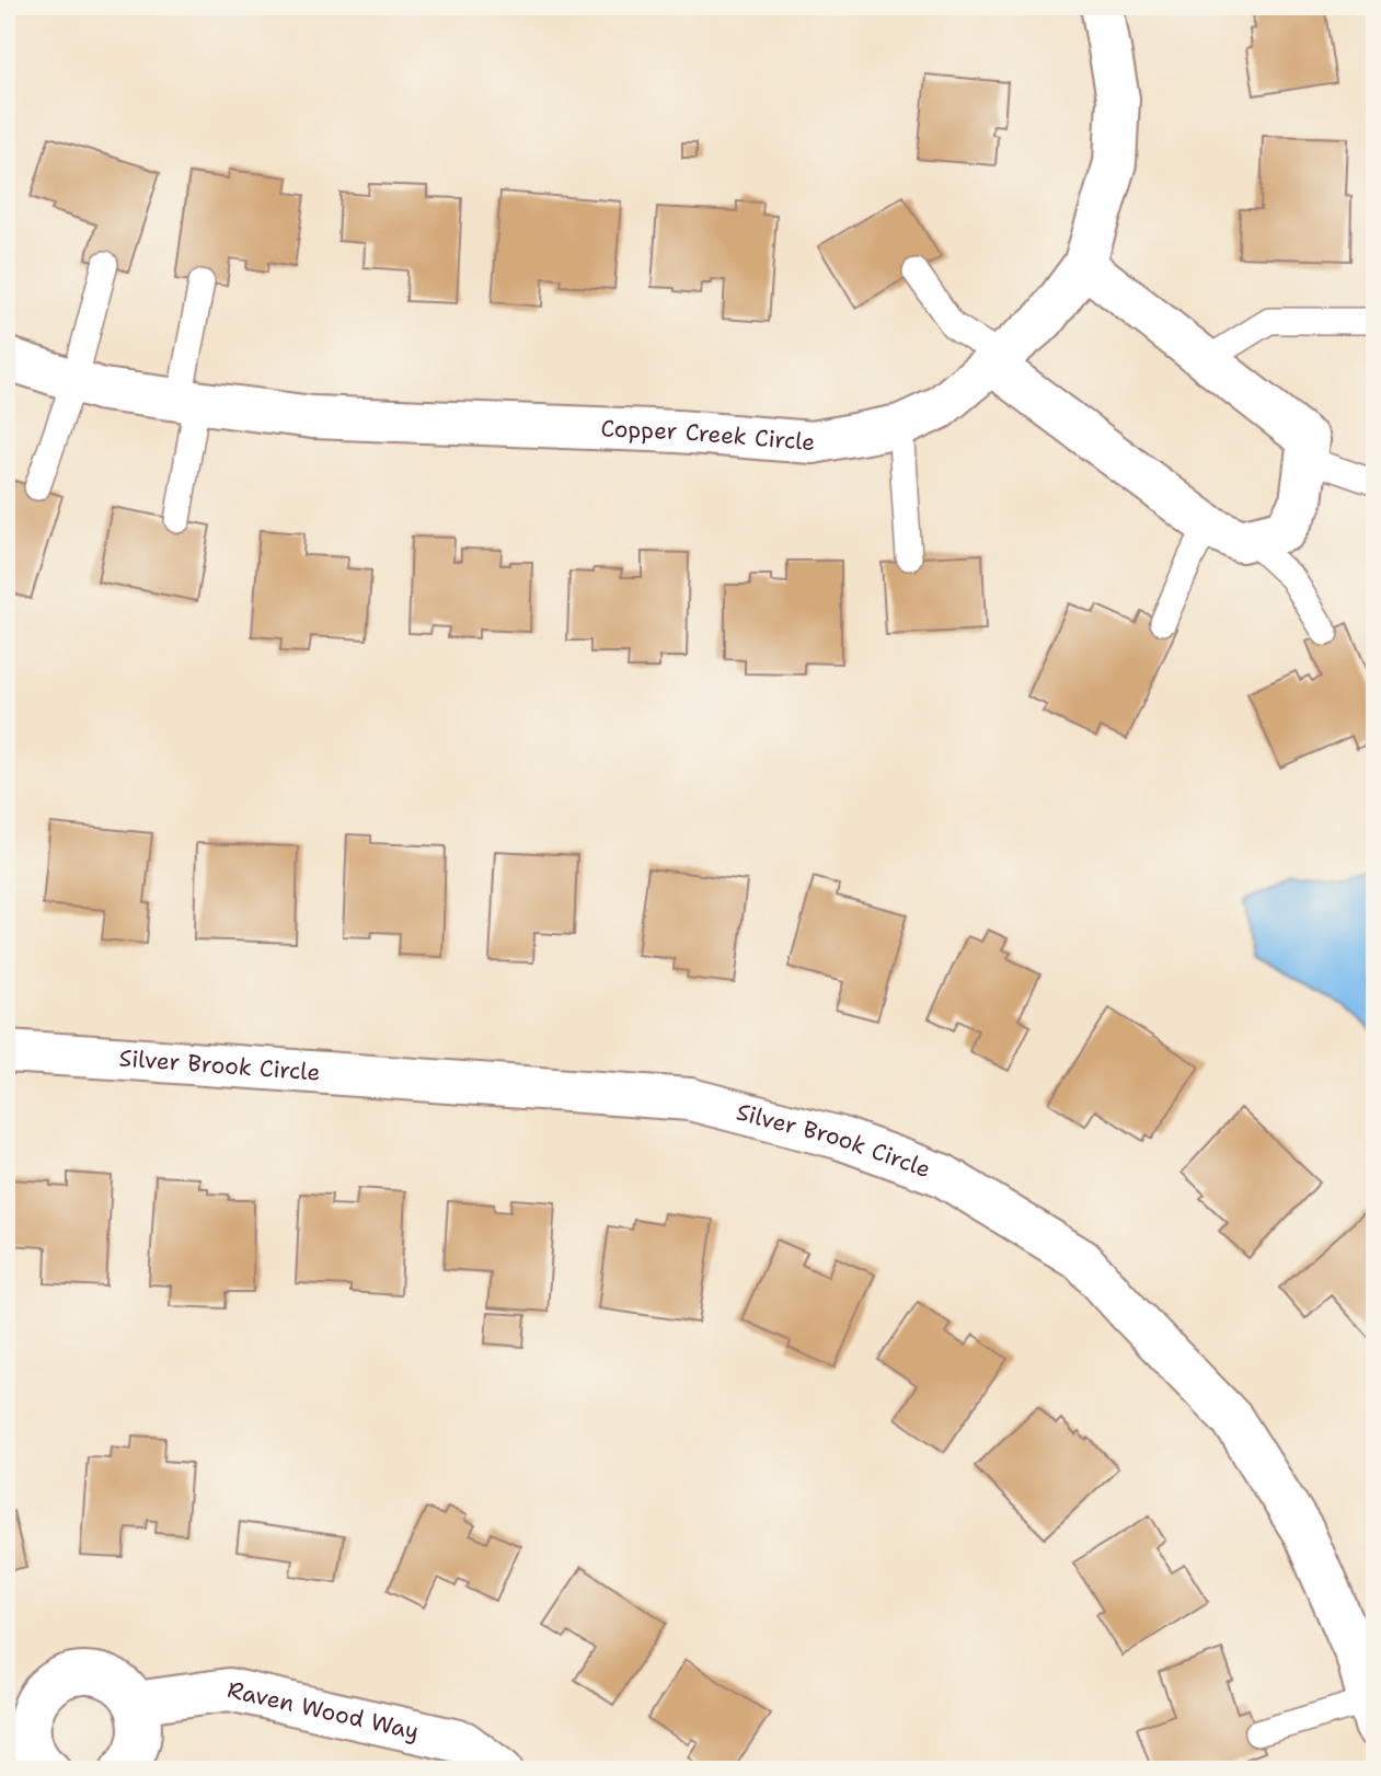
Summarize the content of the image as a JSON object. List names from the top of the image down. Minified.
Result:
{"streets":{"street":["Copper Creek Circle","Silver Brook Circle","Raven Wood Way"]}}
